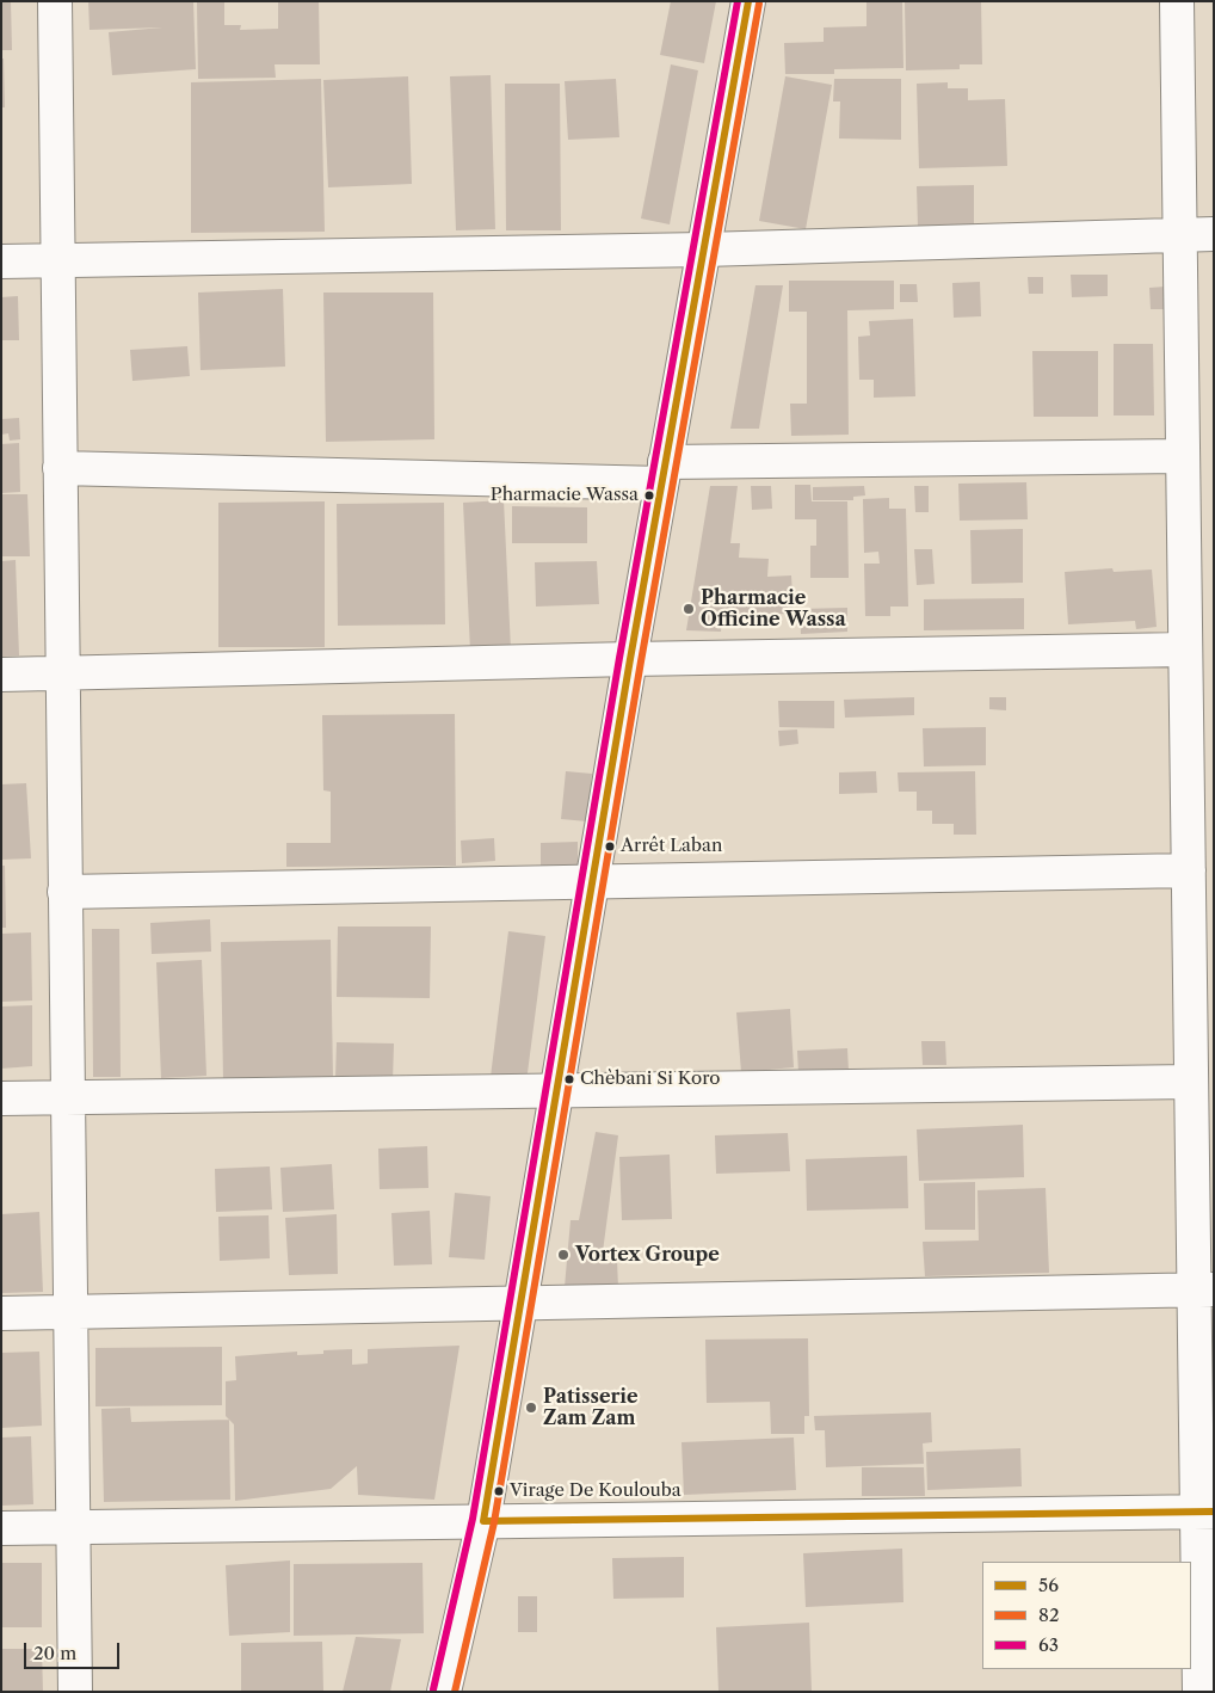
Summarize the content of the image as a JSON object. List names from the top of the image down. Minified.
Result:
{"places":["Pharmacie Wassa","Pharmacie Officine Wassa","Arrêt Laban","Chèbani Si Koro","Vortex Groupe","Patisserie Zam Zam","Virage De Koulouba"],"lines":["transit line 56","transit line 63","transit line 82"],"legend":["56","82","63"],"scale_bar":"20 m"}
